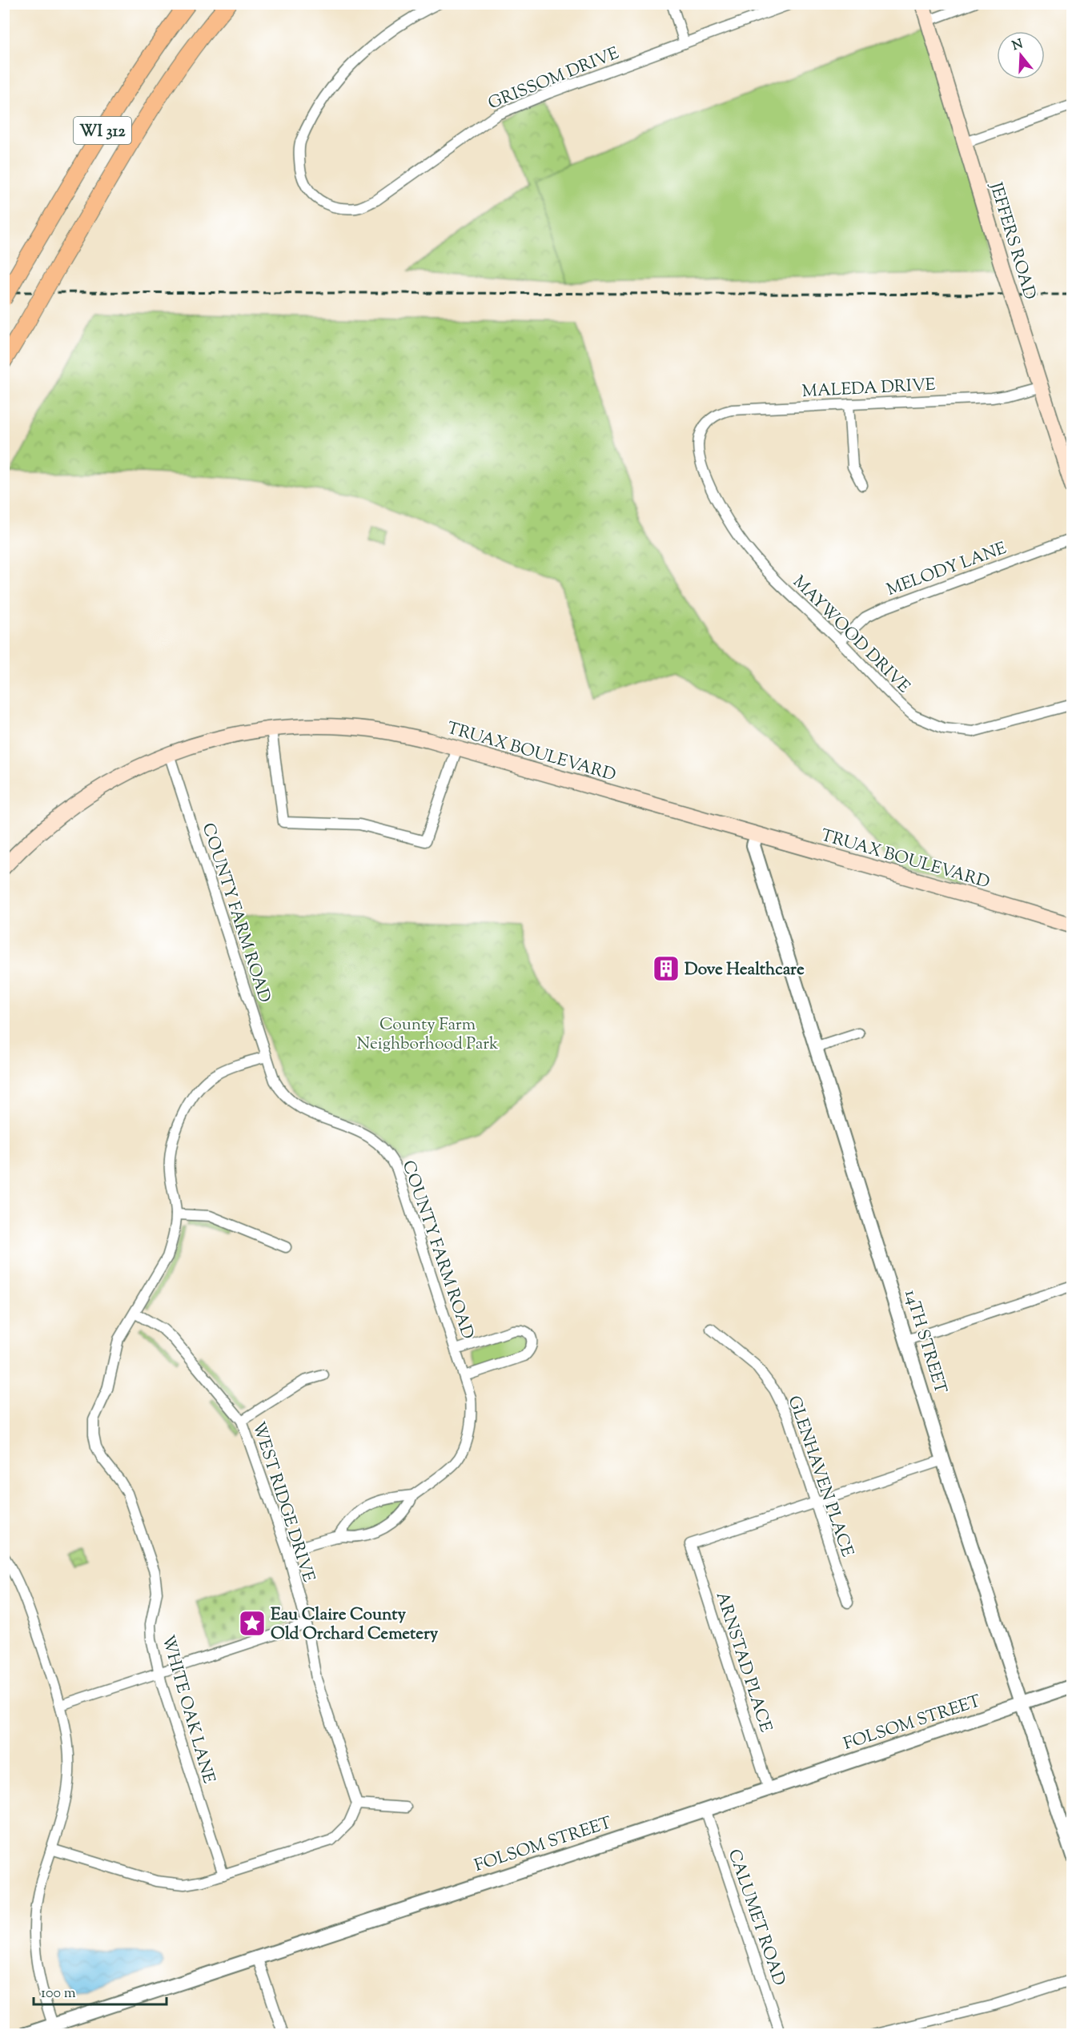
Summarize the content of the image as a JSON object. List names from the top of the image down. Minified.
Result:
{"streets":{"main road":["WI 312","JEFFERS ROAD","TRUAX BOULEVARD"],"street":["GRISSOM DRIVE","MALEDA DRIVE","MELODY LANE","MAYWOOD DRIVE","COUNTY FARM ROAD","14TH STREET","GLENHAVEN PLACE","WEST RIDGE DRIVE","ARNSTAD PLACE","WHITE OAK LANE","FOLSOM STREET","CALUMET ROAD"]},"crossings":[["JEFFERS ROAD","MALEDA DRIVE"],["MALEDA DRIVE","MAYWOOD DRIVE"],["MELODY LANE","MAYWOOD DRIVE"],["TRUAX BOULEVARD","COUNTY FARM ROAD"],["TRUAX BOULEVARD","14TH STREET"],["COUNTY FARM ROAD","WEST RIDGE DRIVE"],["COUNTY FARM ROAD","WHITE OAK LANE"],["14TH STREET","FOLSOM STREET"],["GLENHAVEN PLACE","ARNSTAD PLACE"],["WEST RIDGE DRIVE","WHITE OAK LANE"],["ARNSTAD PLACE","FOLSOM STREET"],["FOLSOM STREET","CALUMET ROAD"]],"parks":["County Farm Neighborhood Park"],"places":{"building":["Dove Healthcare"],"place":["Eau Claire County Old Orchard Cemetery"]},"scale_bar":"100 m","north":"top"}
